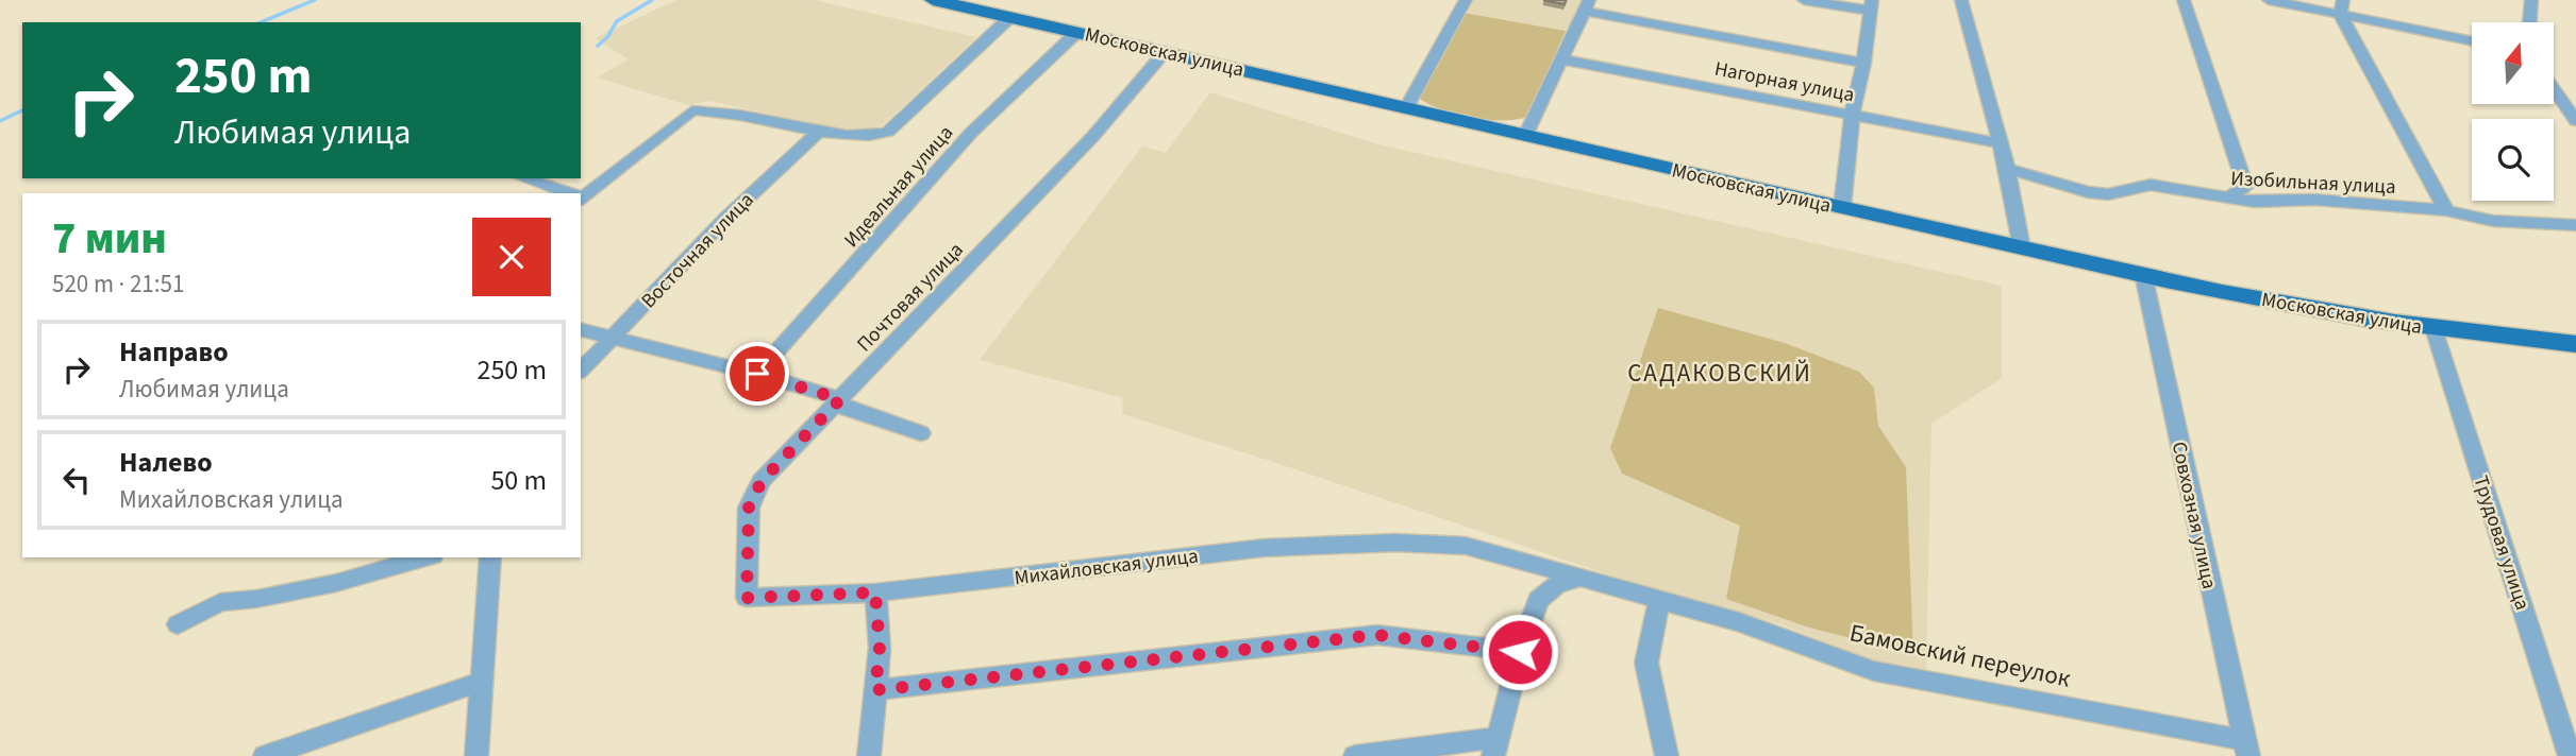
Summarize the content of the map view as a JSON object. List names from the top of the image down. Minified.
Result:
{"streets":{"main road":["Московская улица"],"street":["Нагорная улица","Изобильная улица","Идеальная улица","Восточная улица","Почтовая улица","Совхозная улица","Трудовая улица","Михайловская улица","Бамовский переулок"]},"crossings":[["Московская улица","Идеальная улица"],["Московская улица","Почтовая улица"],["Московская улица","Совхозная улица"],["Московская улица","Трудовая улица"],["Почтовая улица","Михайловская улица"],["Совхозная улица","Бамовский переулок"],["Михайловская улица","Бамовский переулок"]],"districts":["САДАКОВСКИЙ"],"north":"top","page":{"turn":["250 m","Любимая улица"],"heading":["7 мин","520 m · 21:51"],"list":[{"name":"Направо","note":"Любимая улица","value":"250 m"},{"name":"Налево","note":"Михайловская улица","value":"50 m"}]}}
